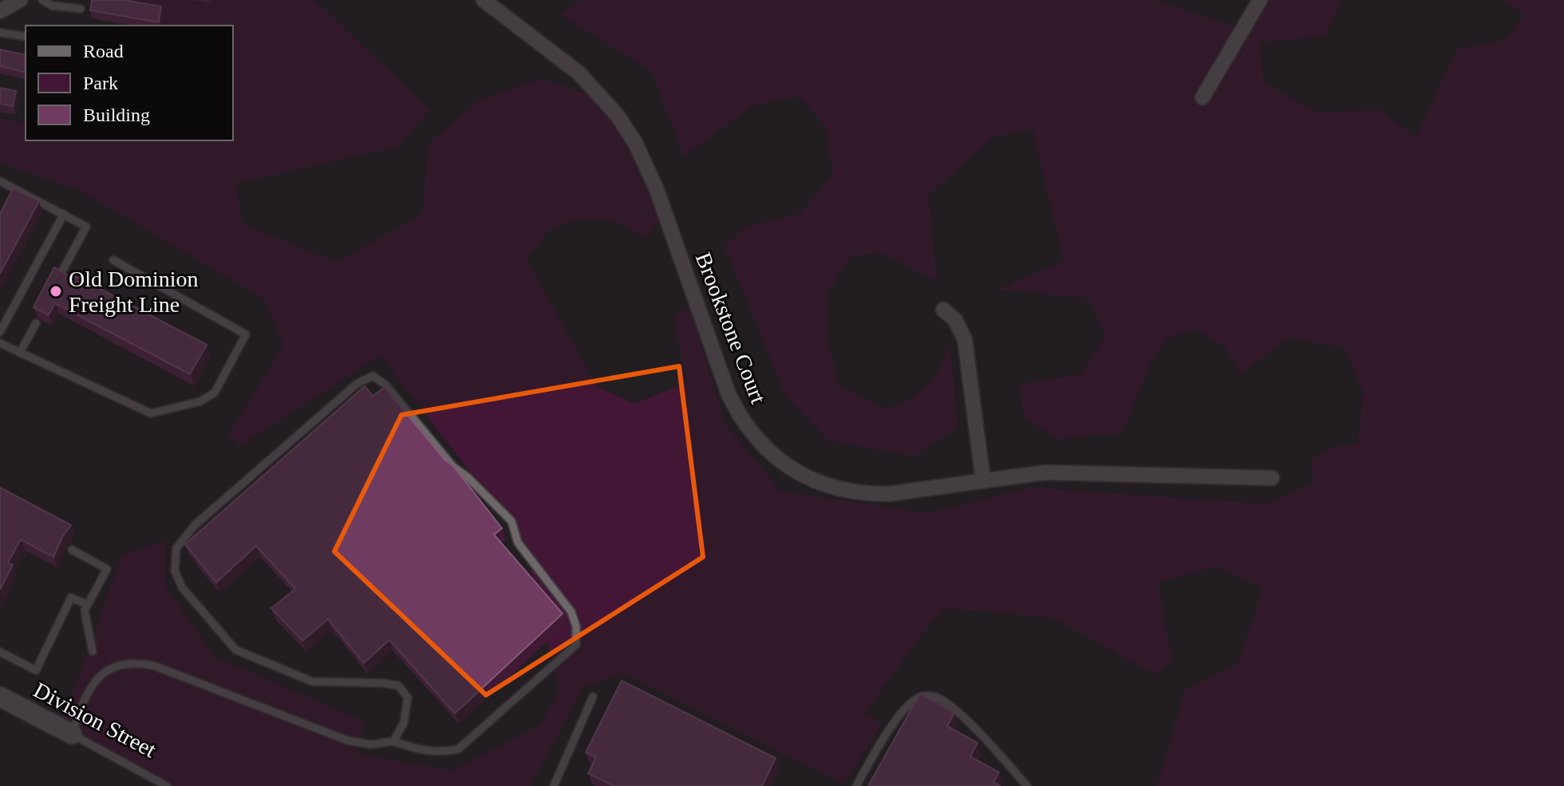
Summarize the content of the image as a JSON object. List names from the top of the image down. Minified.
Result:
{"streets":{"street":["Brookstone Court","Division Street"]},"places":["Old Dominion Freight Line"],"legend":["Road","Park","Building"]}
